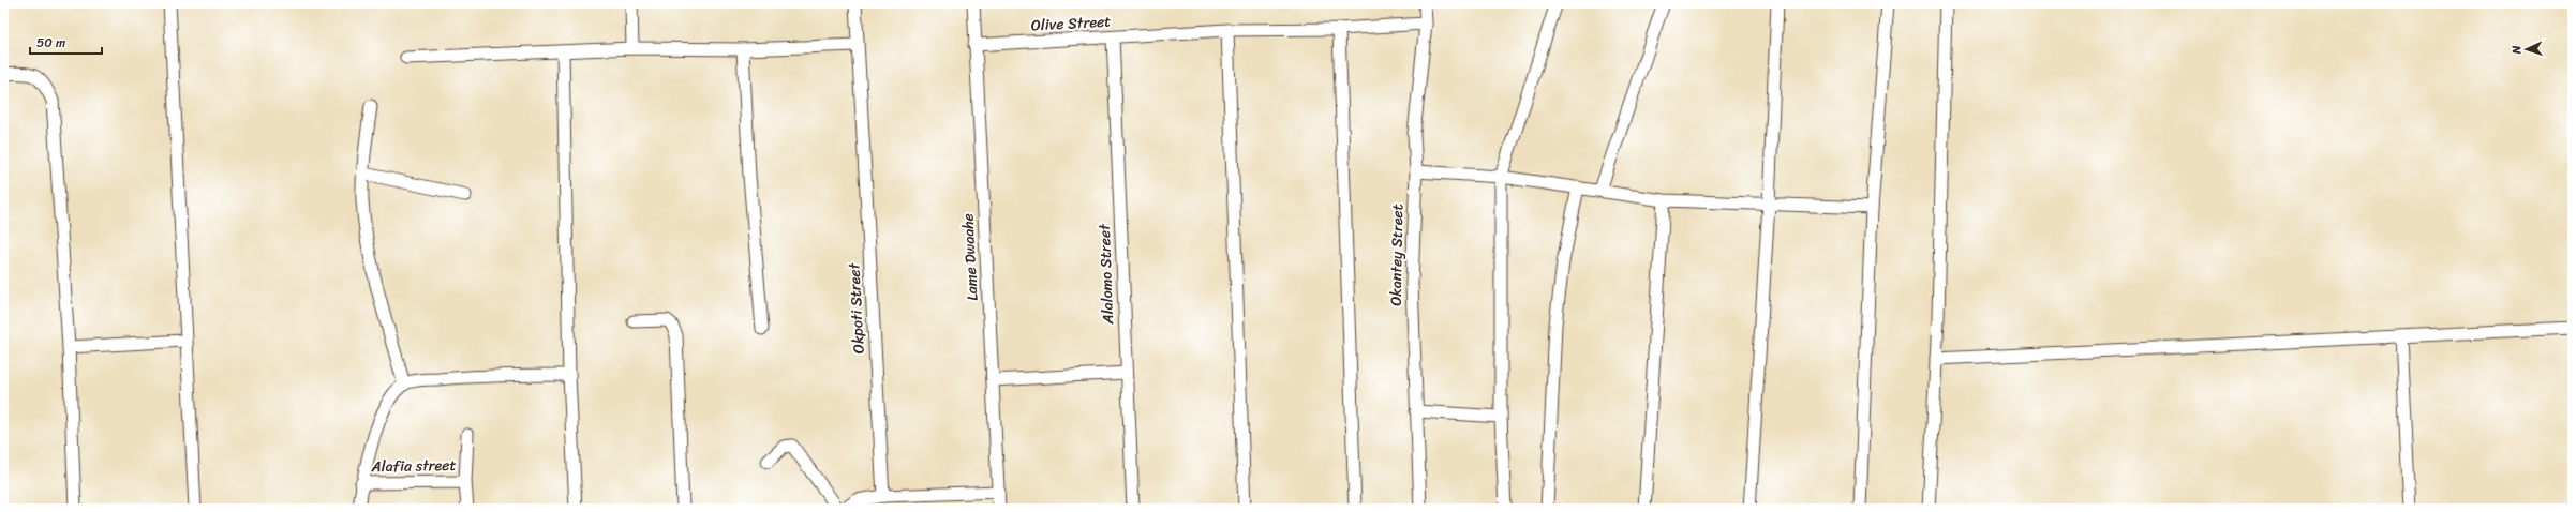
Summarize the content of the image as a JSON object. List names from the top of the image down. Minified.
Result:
{"streets":{"street":["Olive Street","Okantey Street","Lame Dwaahe","Alalomo Street","Okpoti Street","Alafia street"]},"crossings":[["Olive Street","Okantey Street"],["Olive Street","Lame Dwaahe"],["Olive Street","Alalomo Street"]],"scale_bar":"50 m","north":"left"}
